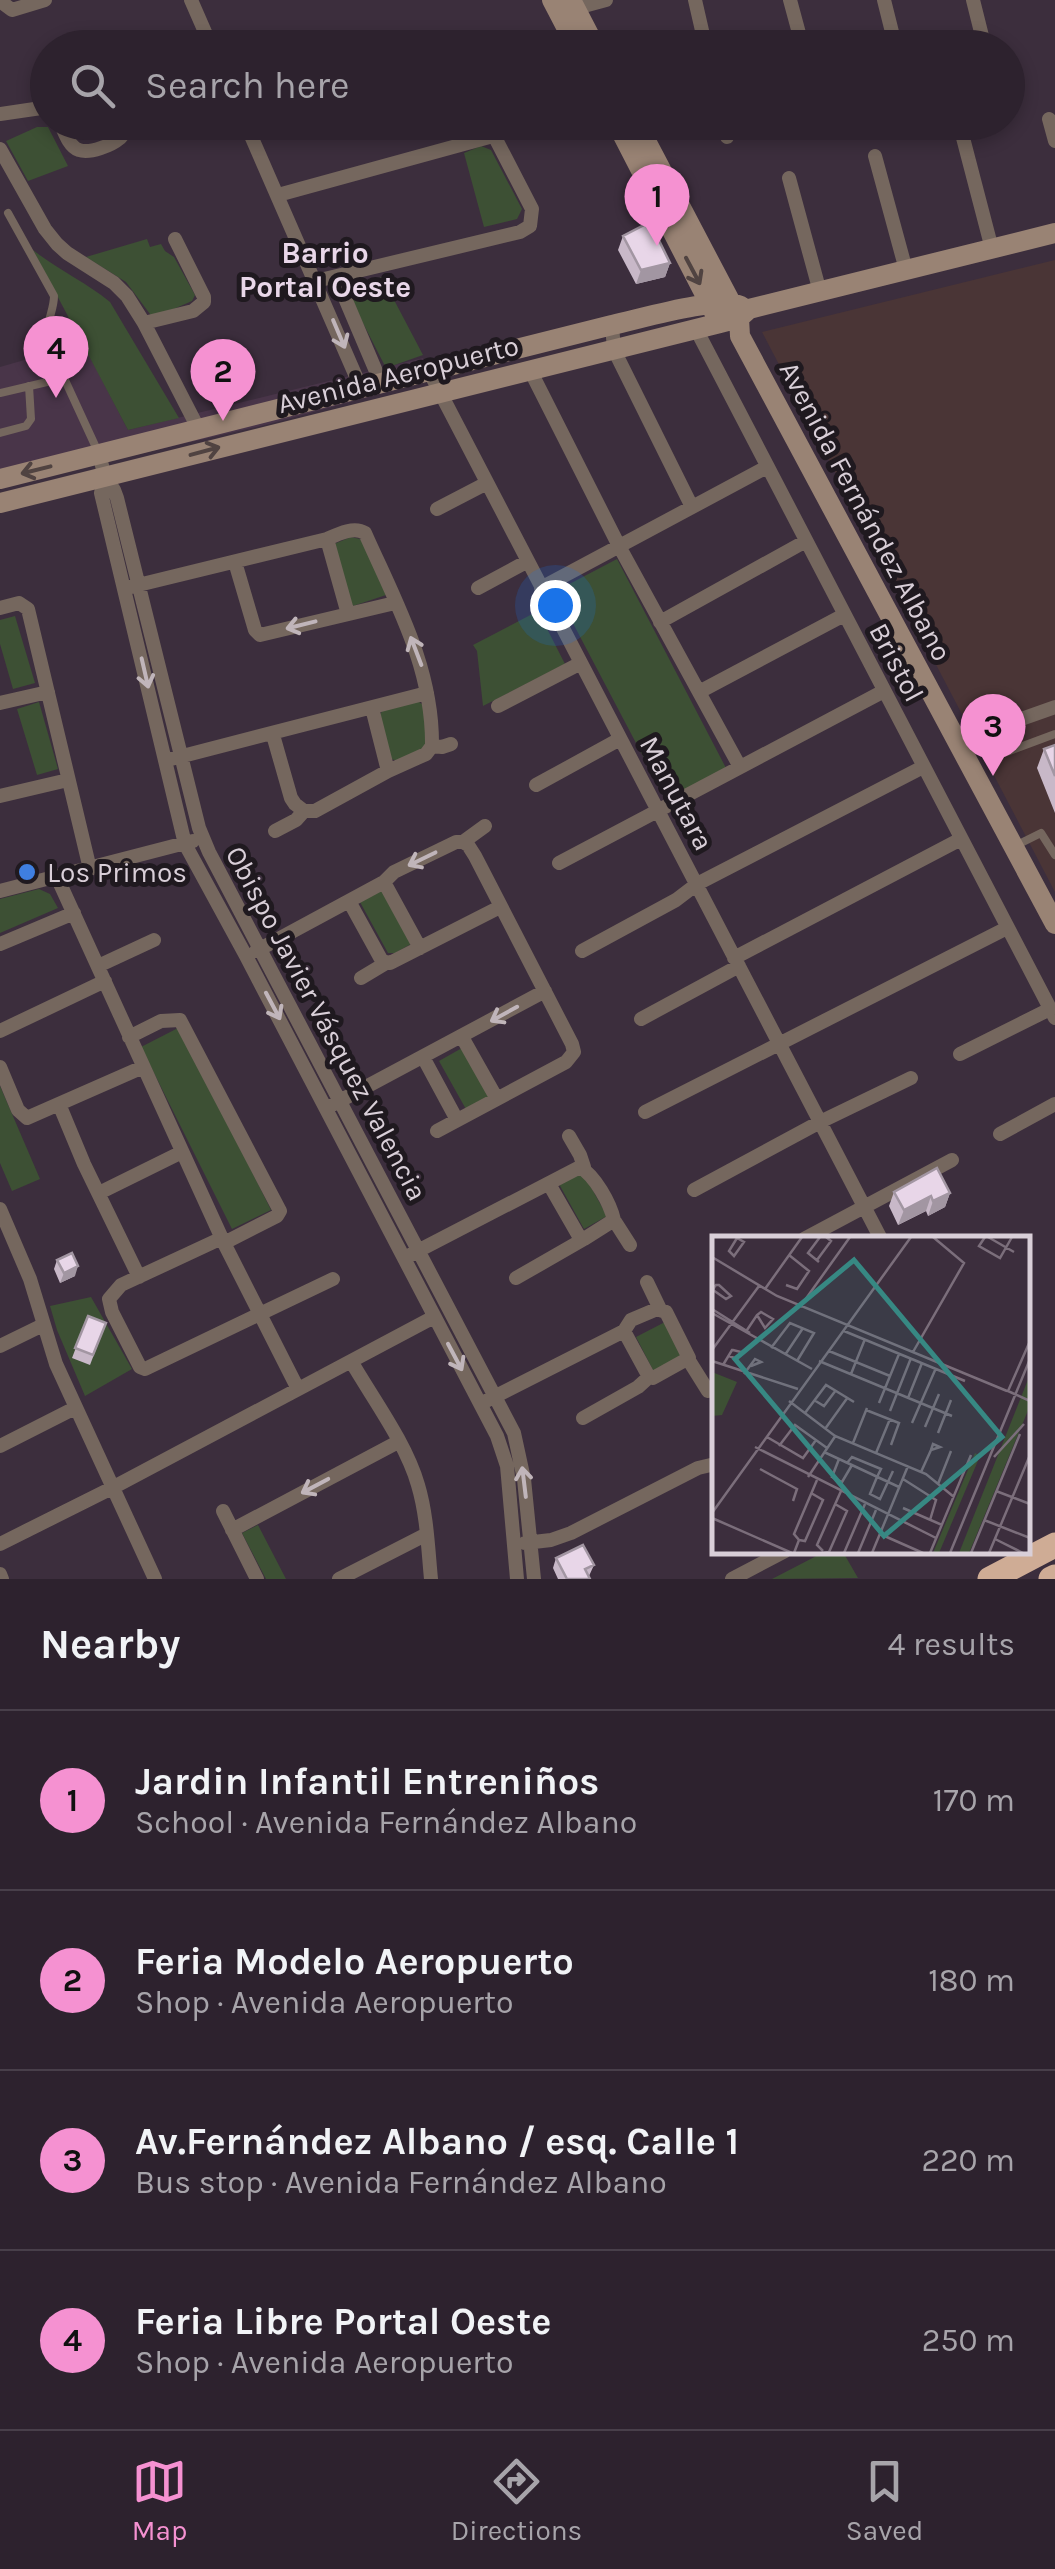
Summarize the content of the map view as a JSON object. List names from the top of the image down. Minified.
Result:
{"streets":{"street":["Avenida Aeropuerto","Avenida Fernández Albano","Bristol","Manutara","Obispo Javier Vásquez Valencia"]},"crossings":[["Avenida Aeropuerto","Avenida Fernández Albano"],["Avenida Aeropuerto","Bristol"],["Avenida Aeropuerto","Manutara"],["Avenida Aeropuerto","Obispo Javier Vásquez Valencia"]],"districts":["Barrio Portal Oeste"],"places":["Los Primos"],"page":{"search":"Search here","pins":["1","4","2","3"],"heading":["Nearby","4 results"],"list":[{"mark":"1","name":"Jardin Infantil Entreniños","note":"School · Avenida Fernández Albano","value":"170 m"},{"mark":"2","name":"Feria Modelo Aeropuerto","note":"Shop · Avenida Aeropuerto","value":"180 m"},{"mark":"3","name":"Av.Fernández Albano / esq. Calle 1","note":"Bus stop · Avenida Fernández Albano","value":"220 m"},{"mark":"4","name":"Feria Libre Portal Oeste","note":"Shop · Avenida Aeropuerto","value":"250 m"}],"nav":["Map","Directions","Saved"]}}
